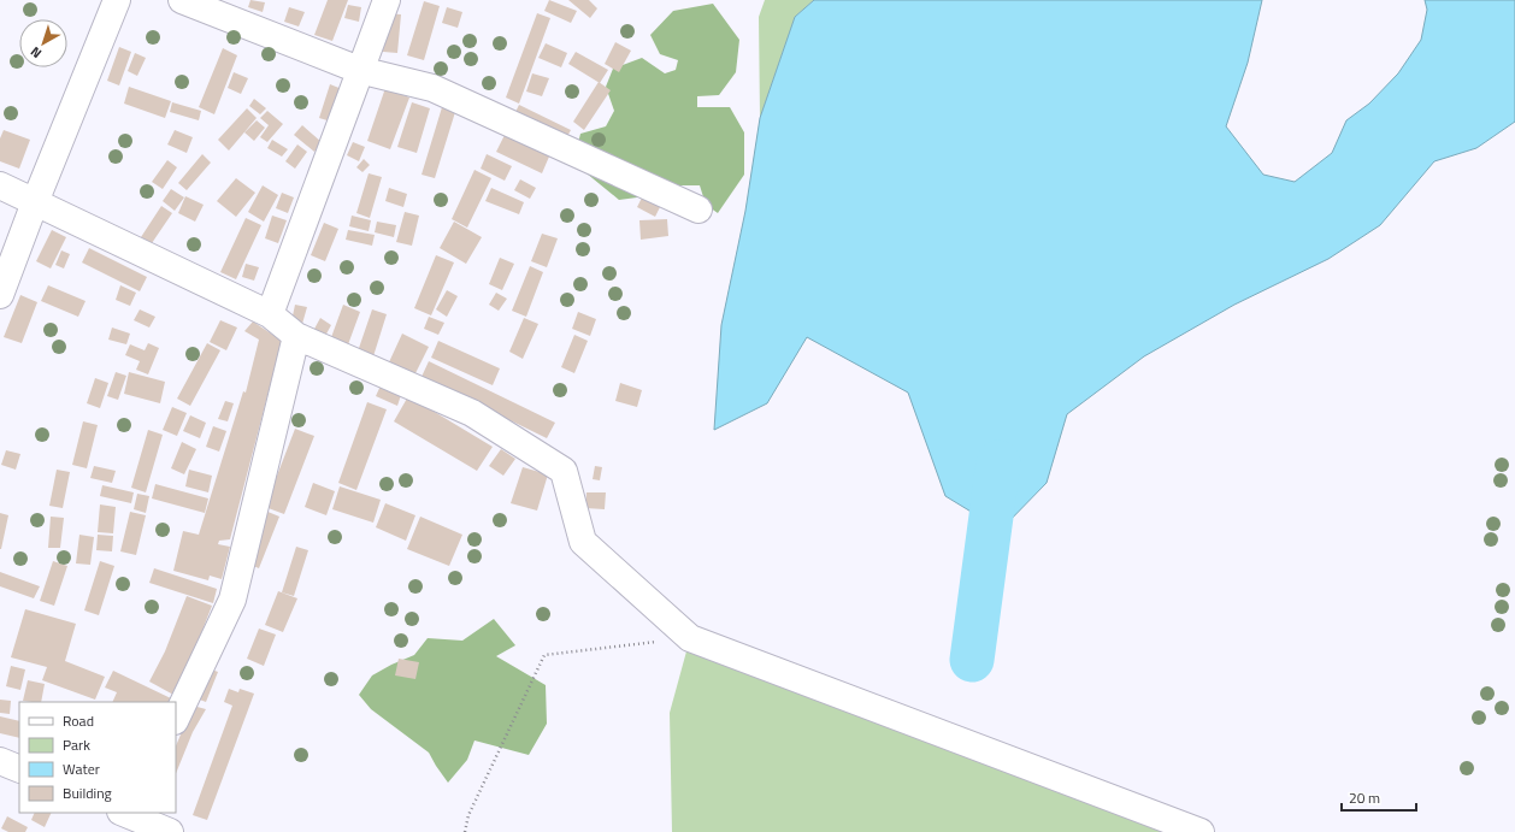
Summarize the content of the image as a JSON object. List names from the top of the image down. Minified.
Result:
{"legend":["Road","Park","Water","Building"],"scale_bar":"20 m","north":"bottom left"}
